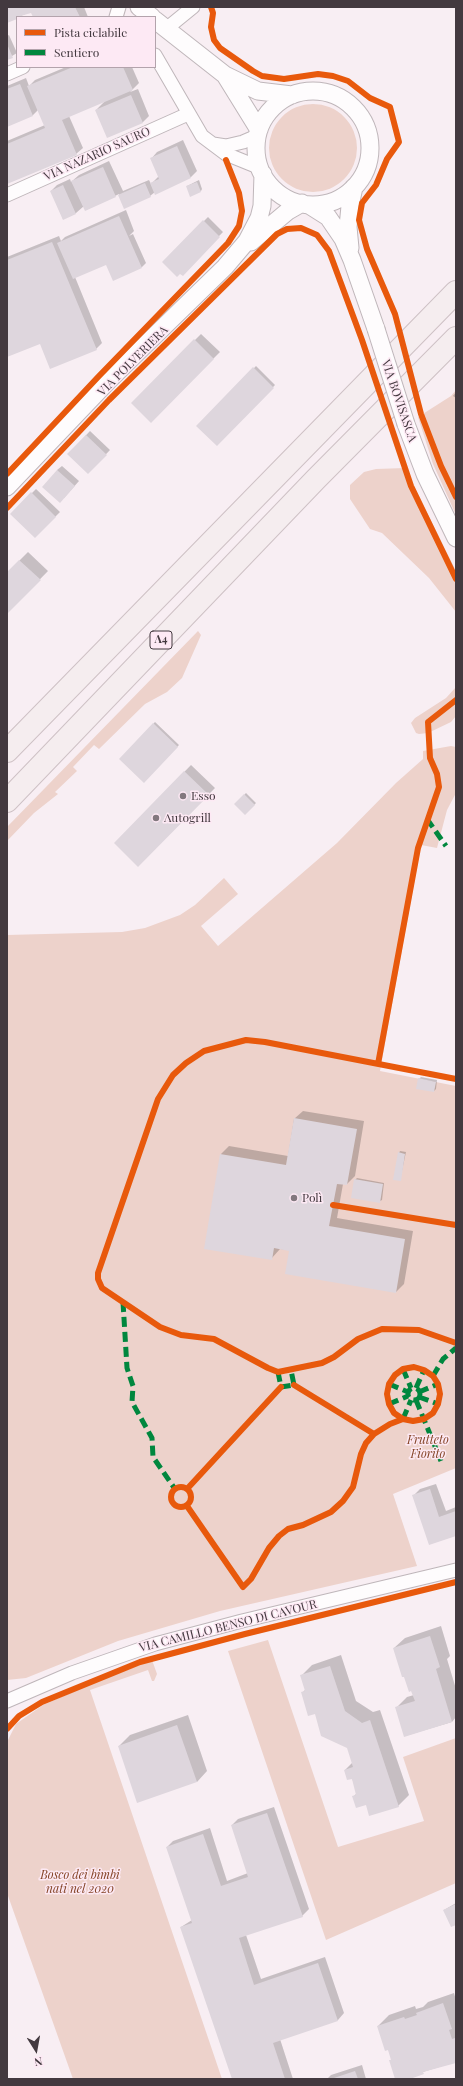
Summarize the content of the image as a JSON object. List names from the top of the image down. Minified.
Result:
{"streets":{"highway":["A4"],"street":["VIA NAZARIO SAURO","VIA POLVERIERA","VIA BOVISASCA","VIA CAMILLO BENSO DI CAVOUR"]},"crossings":[["VIA POLVERIERA","VIA BOVISASCA"]],"parks":["Frutteto Fiorito","Bosco dei bimbi nati nel 2020"],"places":["Esso","Autogrill","Polì"],"legend":["Pista ciclabile","Sentiero"],"north":"bottom"}
